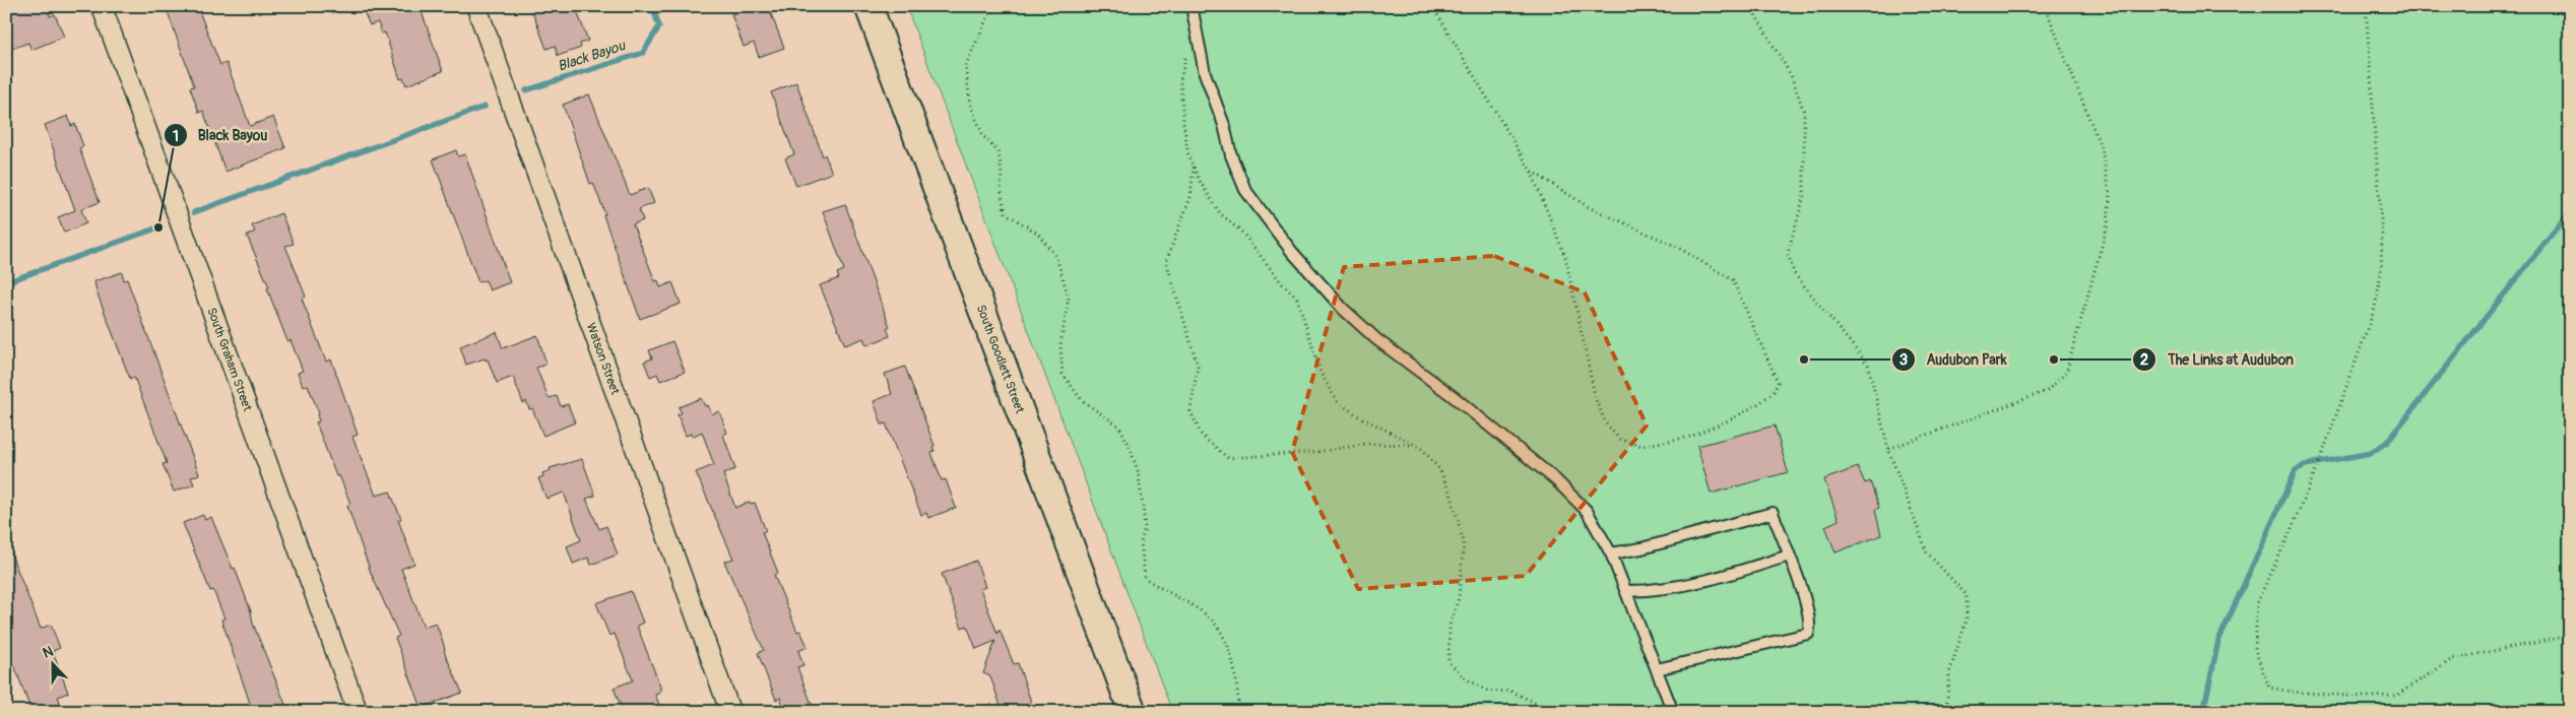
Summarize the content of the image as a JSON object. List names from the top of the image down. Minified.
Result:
{"streets":{"main road":["South Goodlett Street"],"street":["South Graham Street","Watson Street"]},"water":["Black Bayou"],"places":["Black Bayou","Audubon Park","The Links at Audubon"],"north":"top"}
